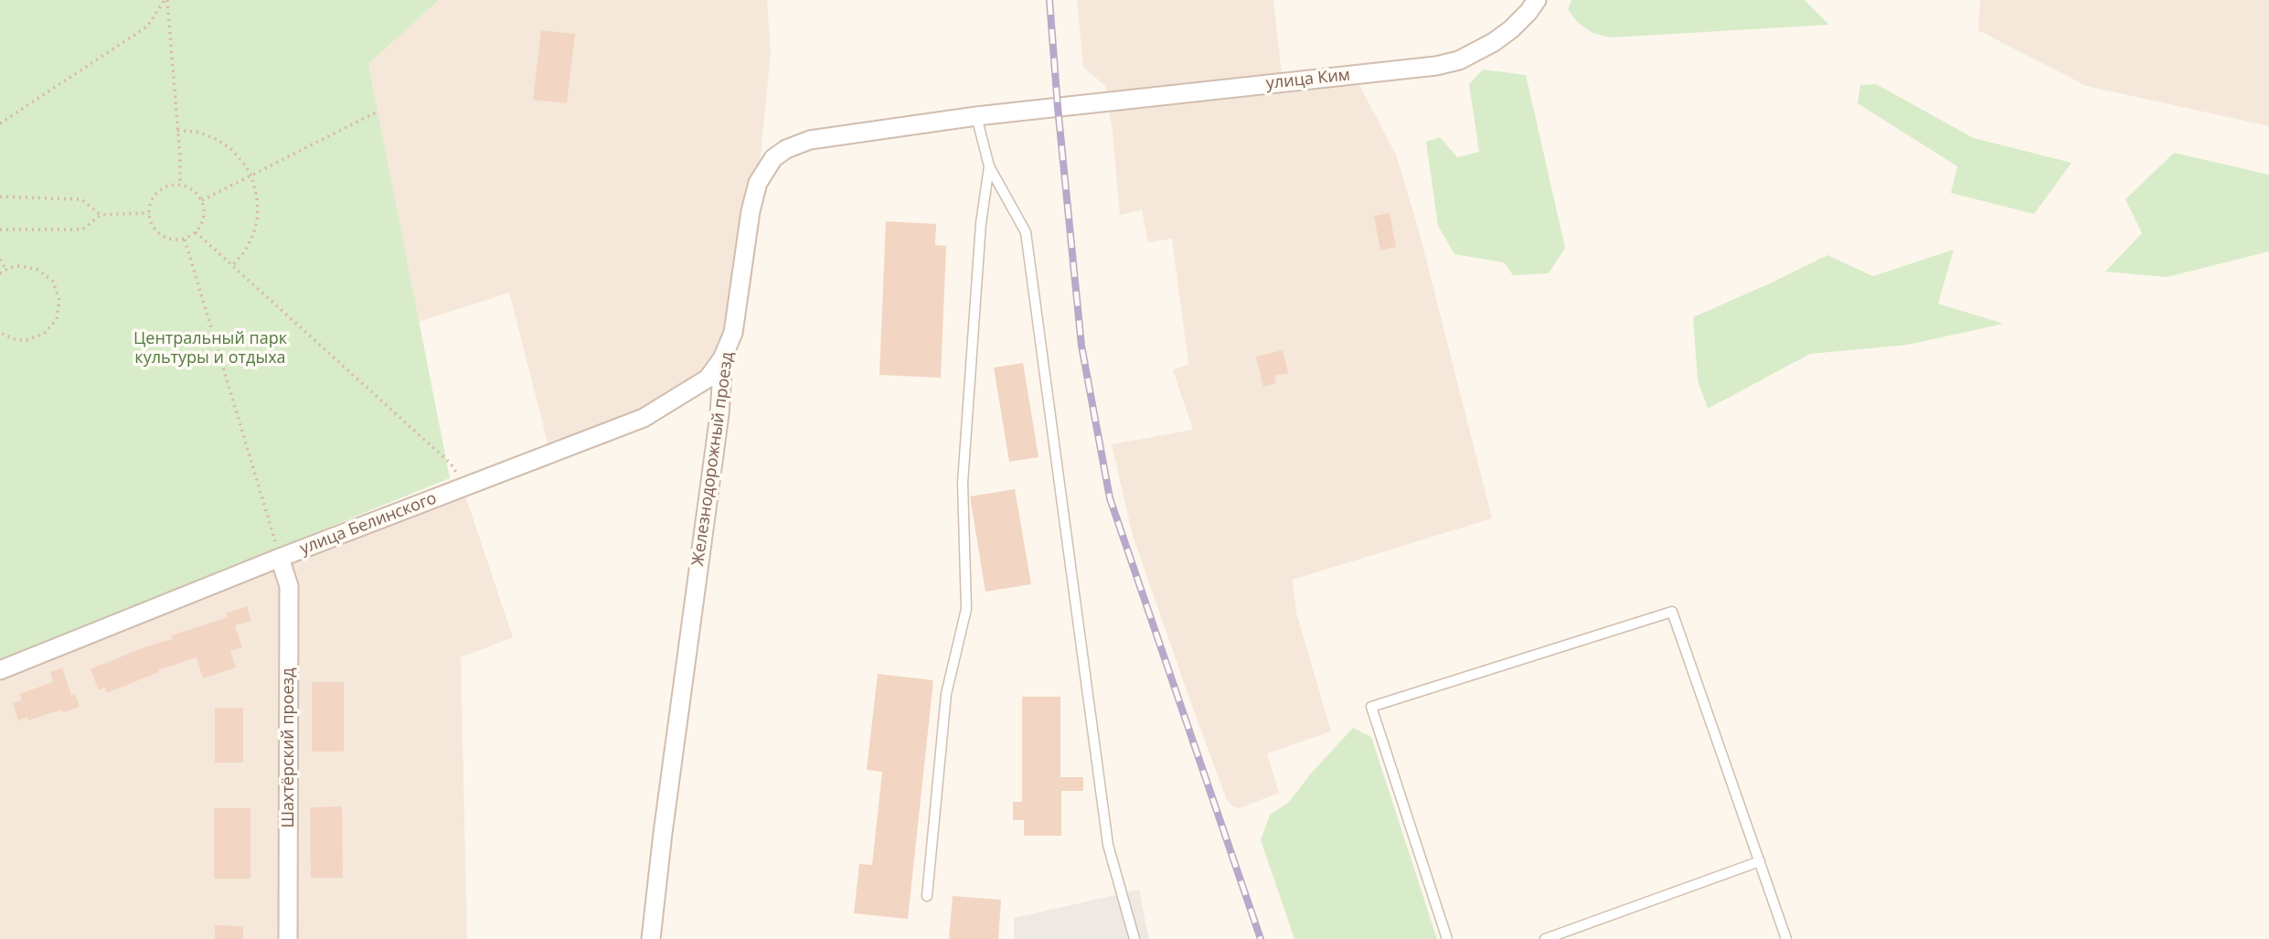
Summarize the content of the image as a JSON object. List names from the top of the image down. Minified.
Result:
{"streets":{"street":["улица Ким","Железнодорожный проезд","улица Белинского","Шахтёрский проезд"]},"crossings":[["улица Ким","Железнодорожный проезд"],["Железнодорожный проезд","улица Белинского"],["улица Белинского","Шахтёрский проезд"]],"parks":["Центральный парк культуры и отдыха"]}
